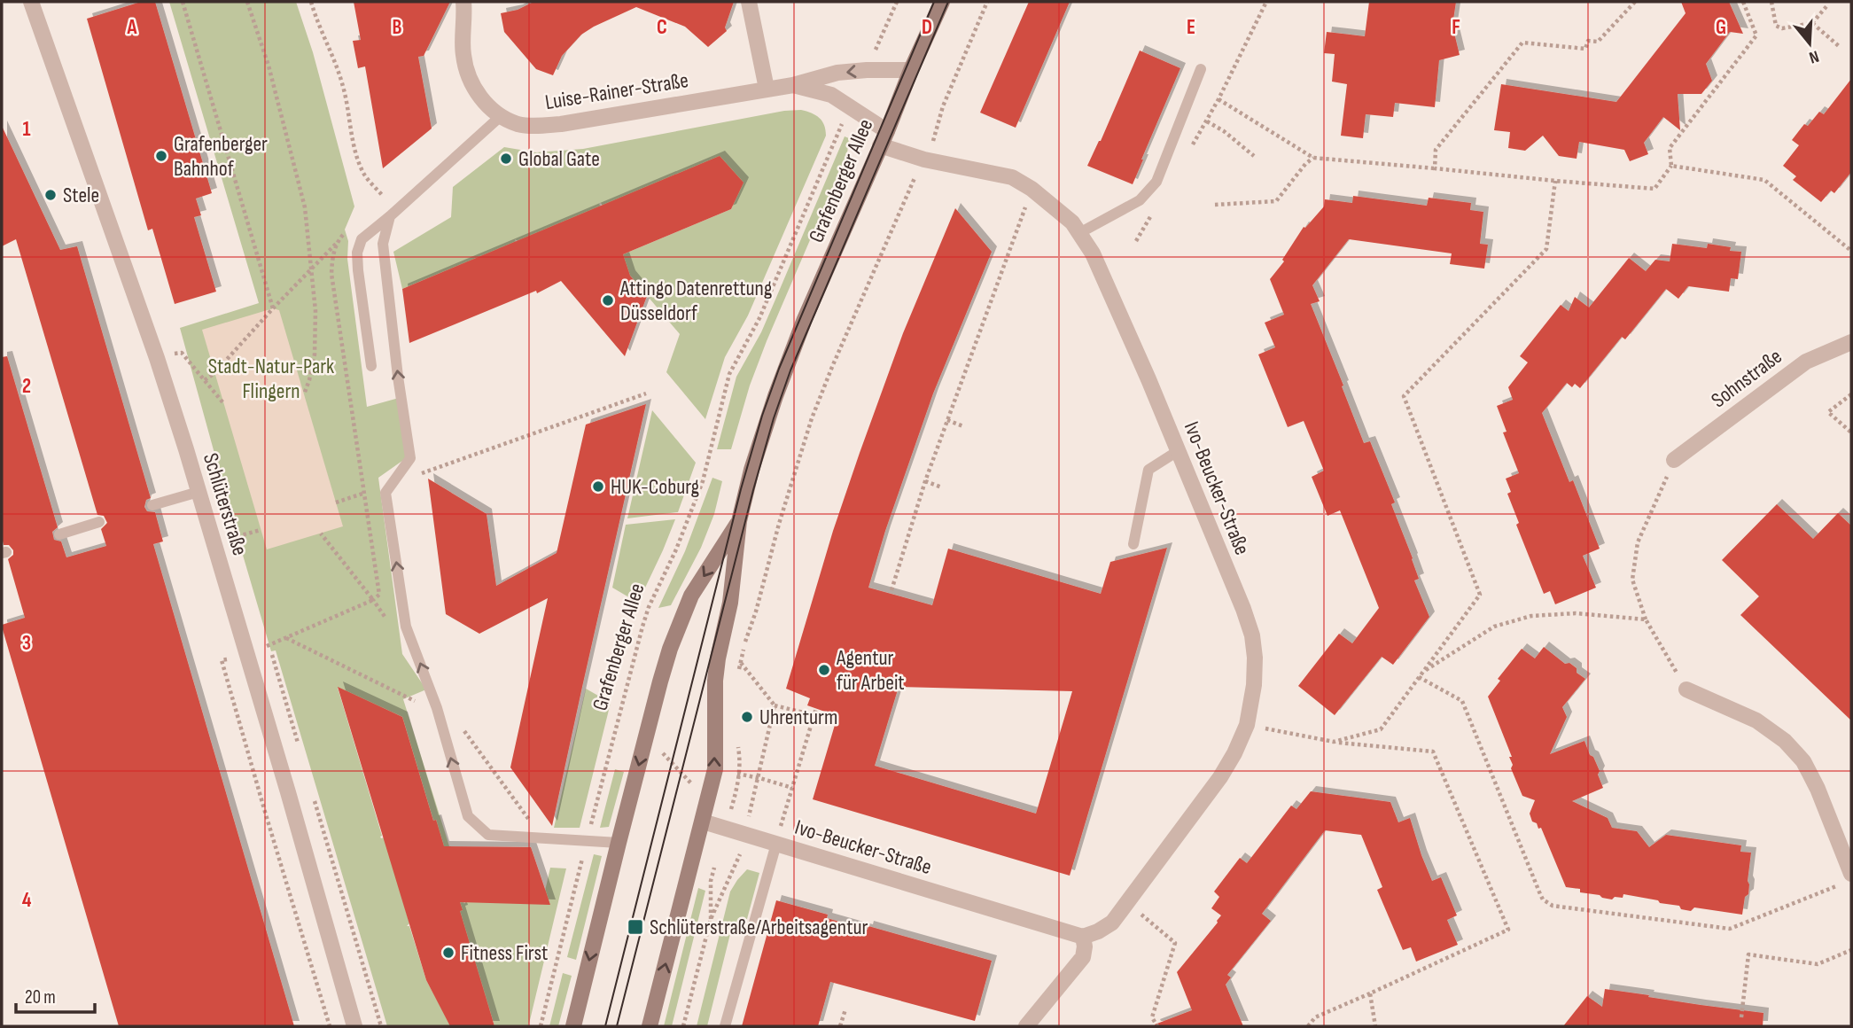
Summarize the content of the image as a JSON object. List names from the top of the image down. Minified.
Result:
{"streets":{"main road":["Grafenberger Allee"],"street":["Luise-Rainer-Straße","Sohnstraße","Ivo-Beucker-Straße","Schlüterstraße"]},"crossings":[["Luise-Rainer-Straße","Grafenberger Allee"],["Luise-Rainer-Straße","Ivo-Beucker-Straße"],["Grafenberger Allee","Ivo-Beucker-Straße"]],"parks":["Stadt-Natur-Park Flingern"],"places":{"other":["Grafenberger Bahnhof","Global Gate","Stele","Attingo Datenrettung Düsseldorf","HUK-Coburg","Agentur für Arbeit","Uhrenturm","Fitness First"],"transit":["Schlüterstraße/Arbeitsagentur"]},"scale_bar":"20 m","north":"bottom","grid":{"columns":["A","B","C","D","E","F","G"],"rows":["1","2","3","4"]}}
